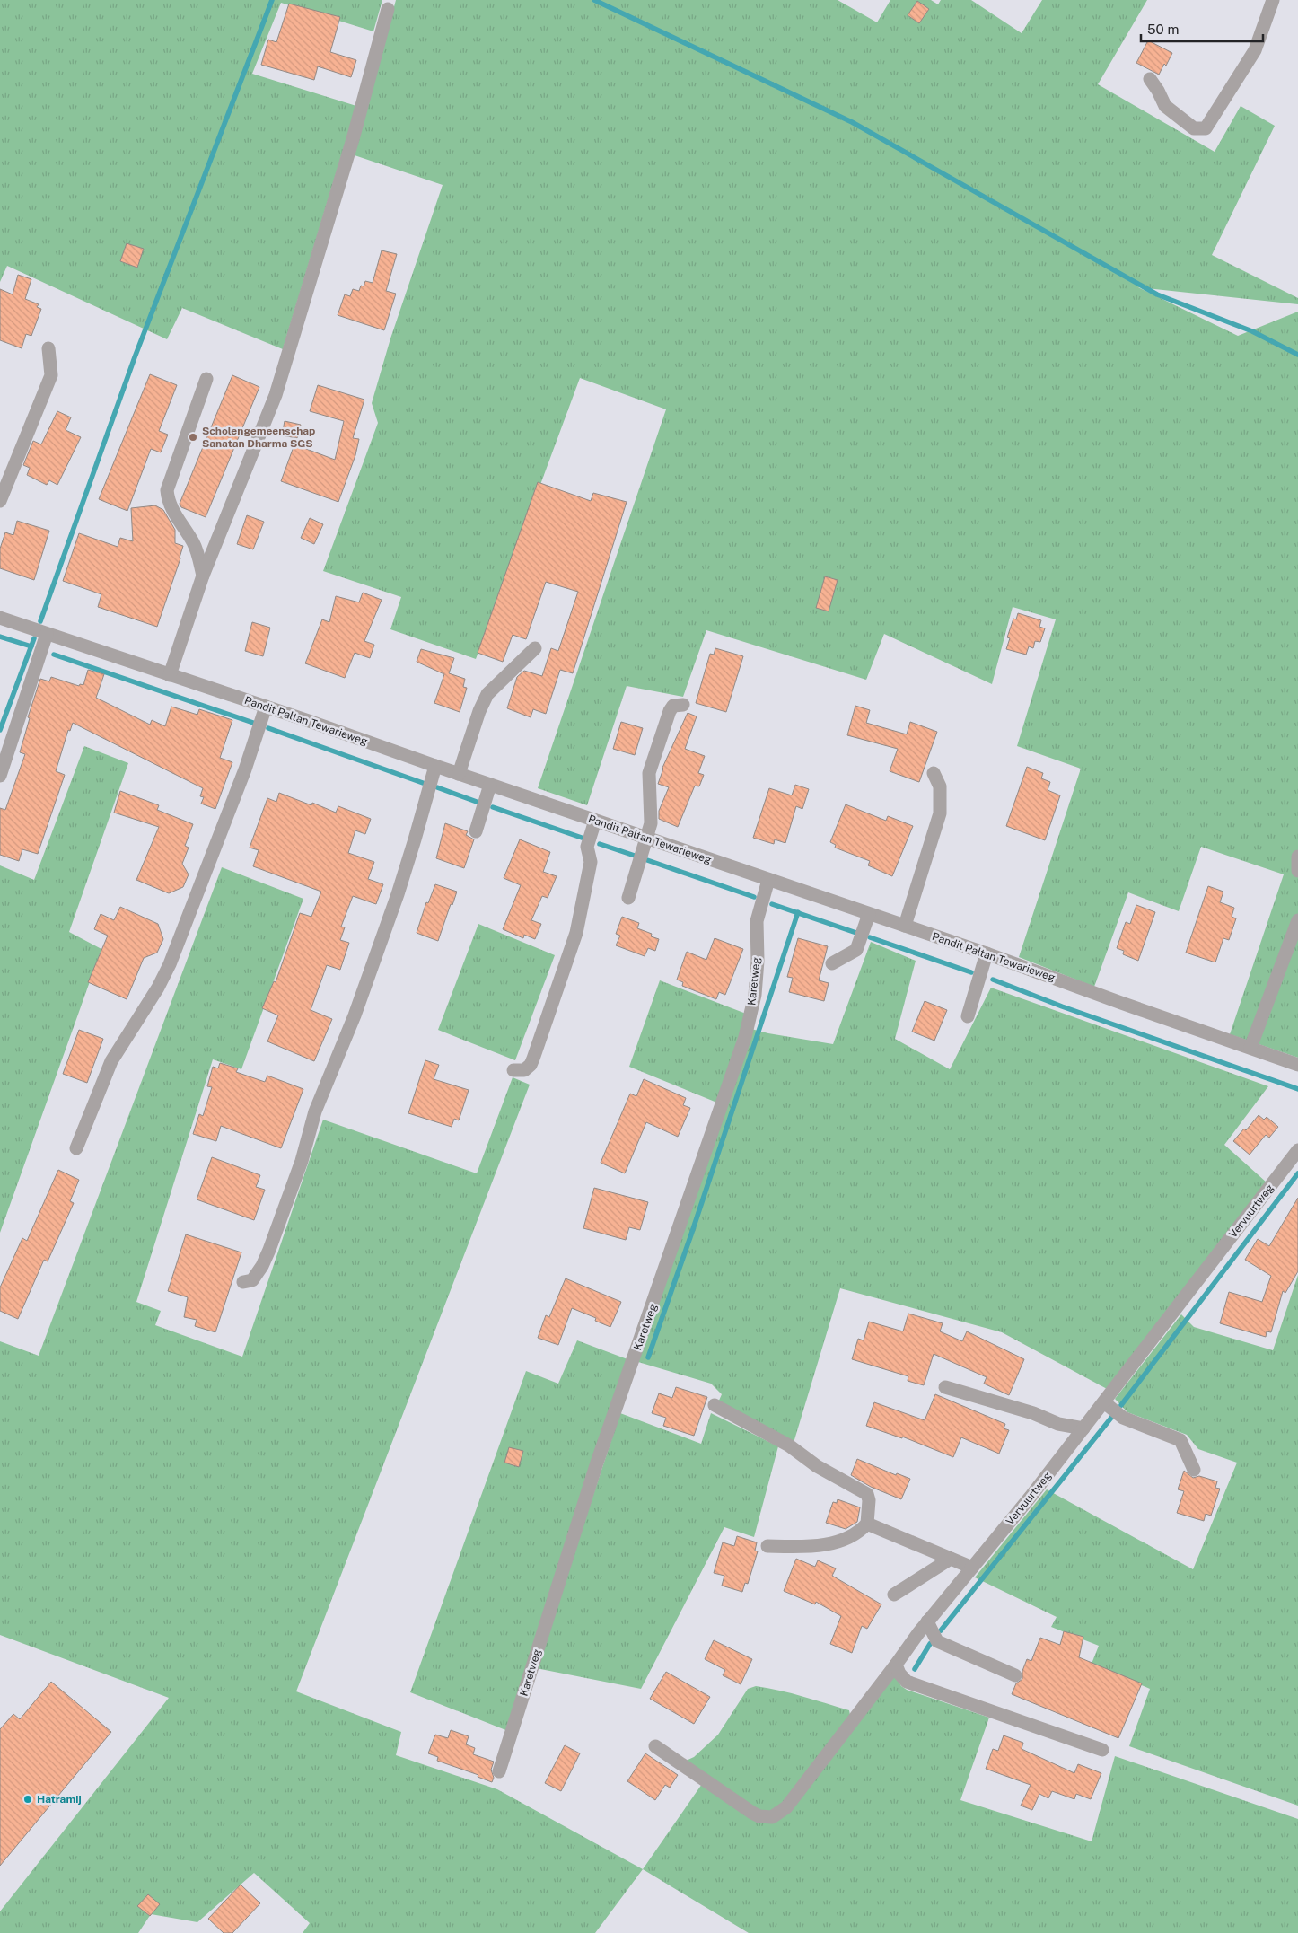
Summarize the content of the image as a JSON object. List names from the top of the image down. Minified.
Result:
{"streets":{"street":["Pandit Paltan Tewarieweg","Karetweg","Vervuurtweg"]},"crossings":[["Pandit Paltan Tewarieweg","Karetweg"]],"places":["Scholengemeenschap Sanatan Dharma SGS","Hatramij"],"scale_bar":"50 m"}
